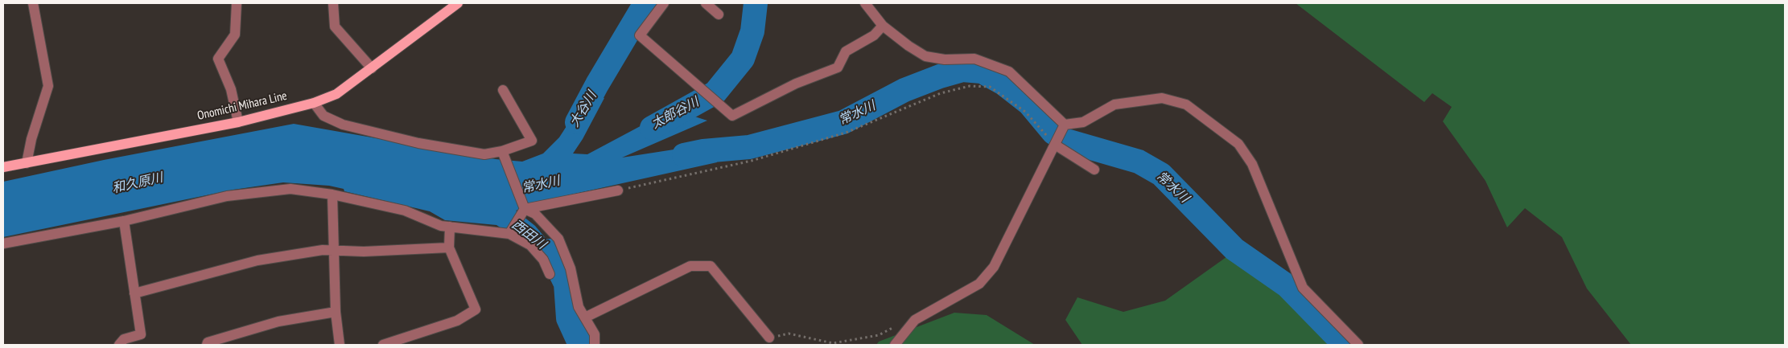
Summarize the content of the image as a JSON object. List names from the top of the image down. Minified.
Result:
{"streets":{"main road":["Onomichi Mihara Line"]},"water":["大谷川","太郎谷川","常水川","和久原川","西田川"]}
